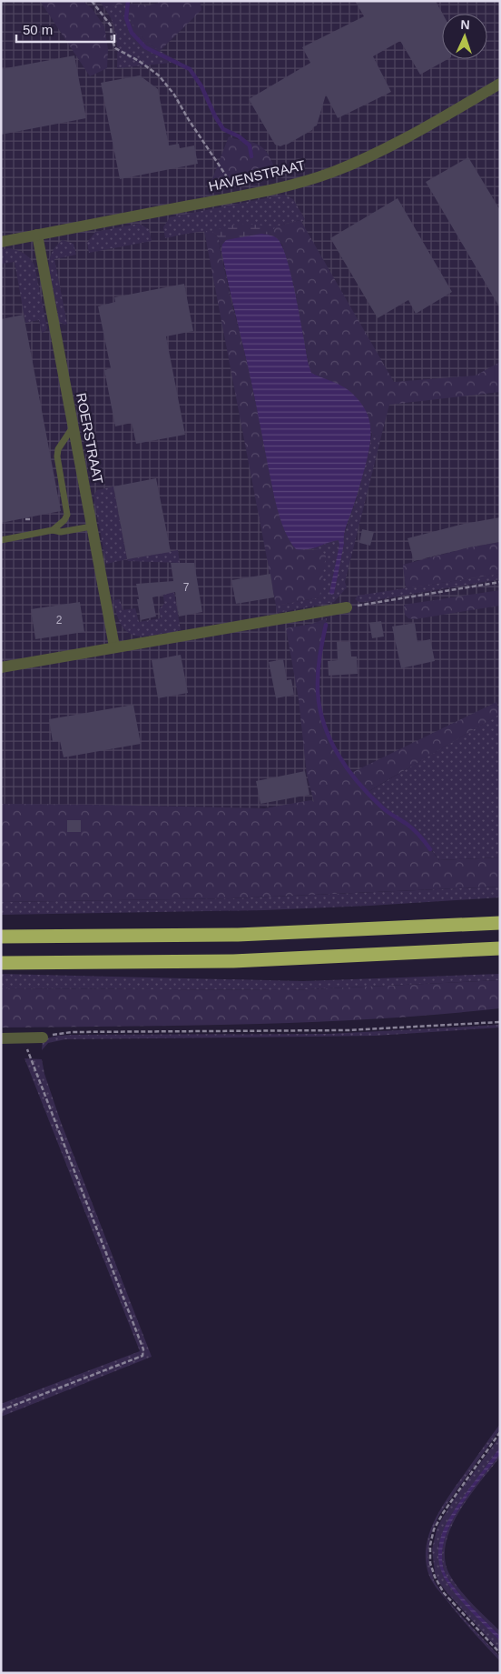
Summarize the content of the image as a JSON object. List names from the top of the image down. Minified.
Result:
{"streets":{"street":["HAVENSTRAAT","ROERSTRAAT"]},"crossings":[["HAVENSTRAAT","ROERSTRAAT"]],"house_numbers":["7","2"],"scale_bar":"50 m","north":"top"}
